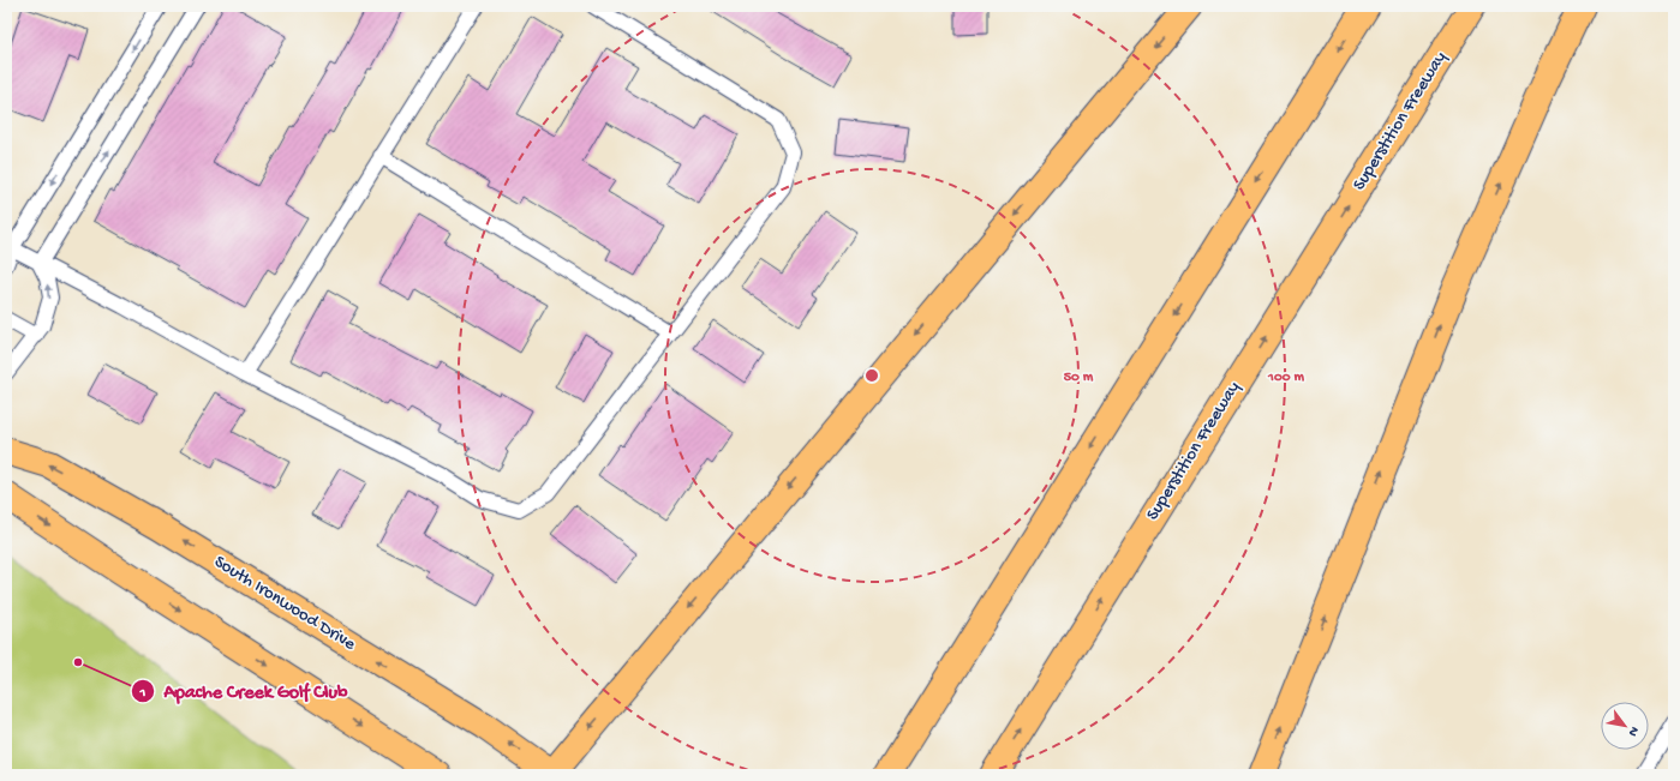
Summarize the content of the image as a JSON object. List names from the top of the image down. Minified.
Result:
{"streets":{"main road":["Superstition Freeway","South Ironwood Drive"]},"places":["Apache Creek Golf Club"],"north":"bottom right","rings":["50 m","100 m"]}
